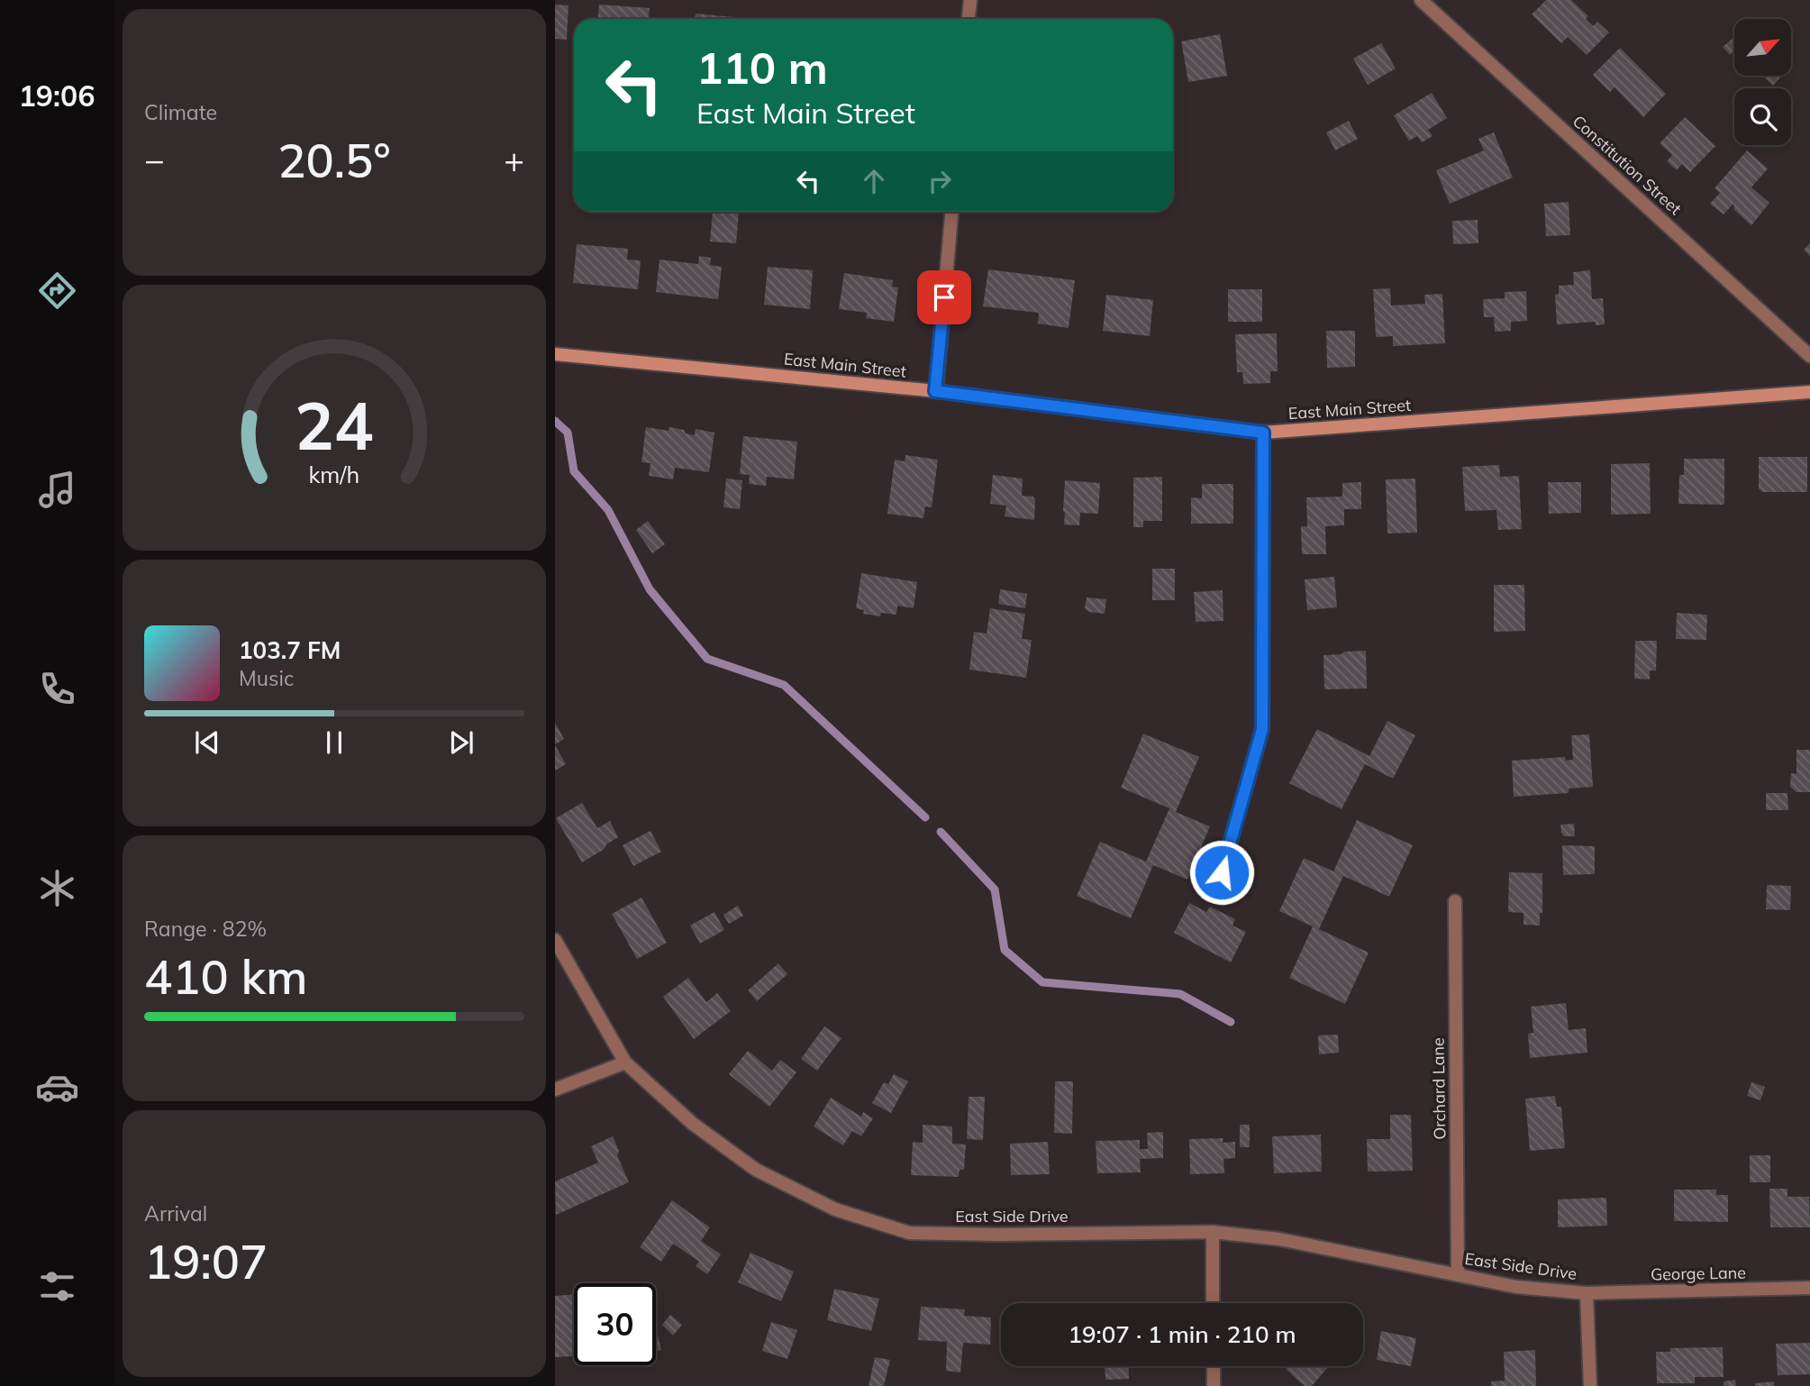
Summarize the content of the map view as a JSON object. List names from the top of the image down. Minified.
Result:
{"streets":{"main road":["East Main Street"],"street":["Constitution Street","Orchard Lane","East Side Drive","George Lane"]},"crossings":[["Orchard Lane","East Side Drive"],["East Side Drive","George Lane"]],"north":"top right","page":{"tabs":"19:06","tile":["Climate",["Range · 82%","410 km"],["Arrival","19:07"]],"turn":["110 m","East Main Street"],"heat":["−","20.5°","+"],"song":["103.7 FM","Music"],"limit":"30","trip":"19:07 · 1 min · 210 m","gauge":["24","km/h"]}}
